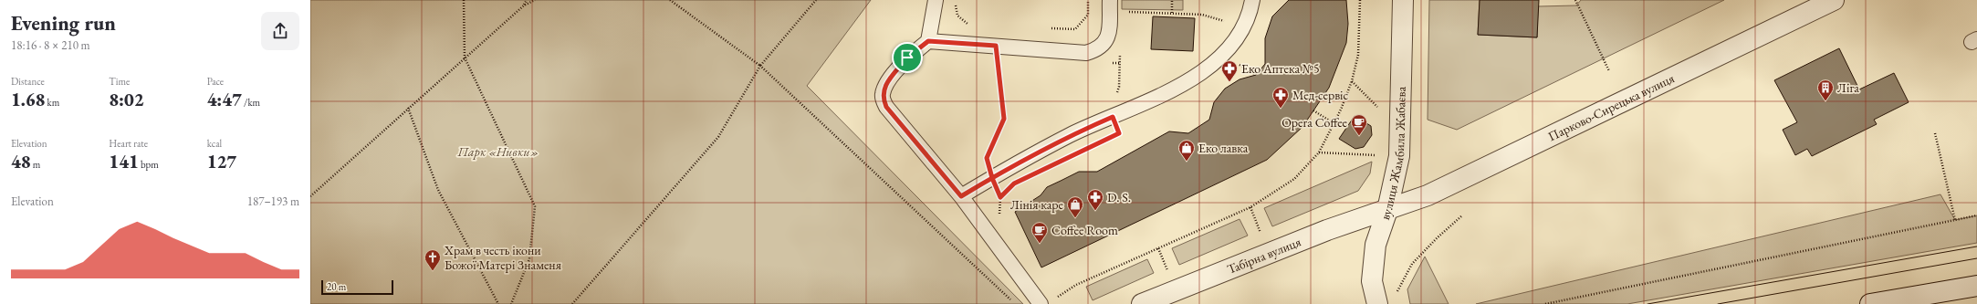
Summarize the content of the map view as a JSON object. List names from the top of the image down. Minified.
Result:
{"streets":{"street":["Парково-Сирецька вулиця","вулиця Жамбила Жабаєва","Табірна вулиця"]},"crossings":[["Парково-Сирецька вулиця","вулиця Жамбила Жабаєва"],["Парково-Сирецька вулиця","Табірна вулиця"],["вулиця Жамбила Жабаєва","Табірна вулиця"]],"parks":["Парк «Нивки»"],"places":{"pharmacy":["Еко Аптека №5","Мед-сервіс","D. S."],"building":["Ліга"],"cafe":["Opera Coffee","Coffee Room"],"shop":["Еко лавка","Лінія каре"],"church":["Храм в честь ікони Божої Матері Знаменя"]},"scale_bar":"20 m","page":{"heading":["Evening run","18:16 · 8 × 210 m"],"stats":[["Distance","1.68 km"],["Time","8:02"],["Pace","4:47 /km"],["Elevation","48 m"],["Heart rate","141 bpm"],["kcal","127"]],"chart":["Elevation","187–193 m"],"scale":"20 m"}}
